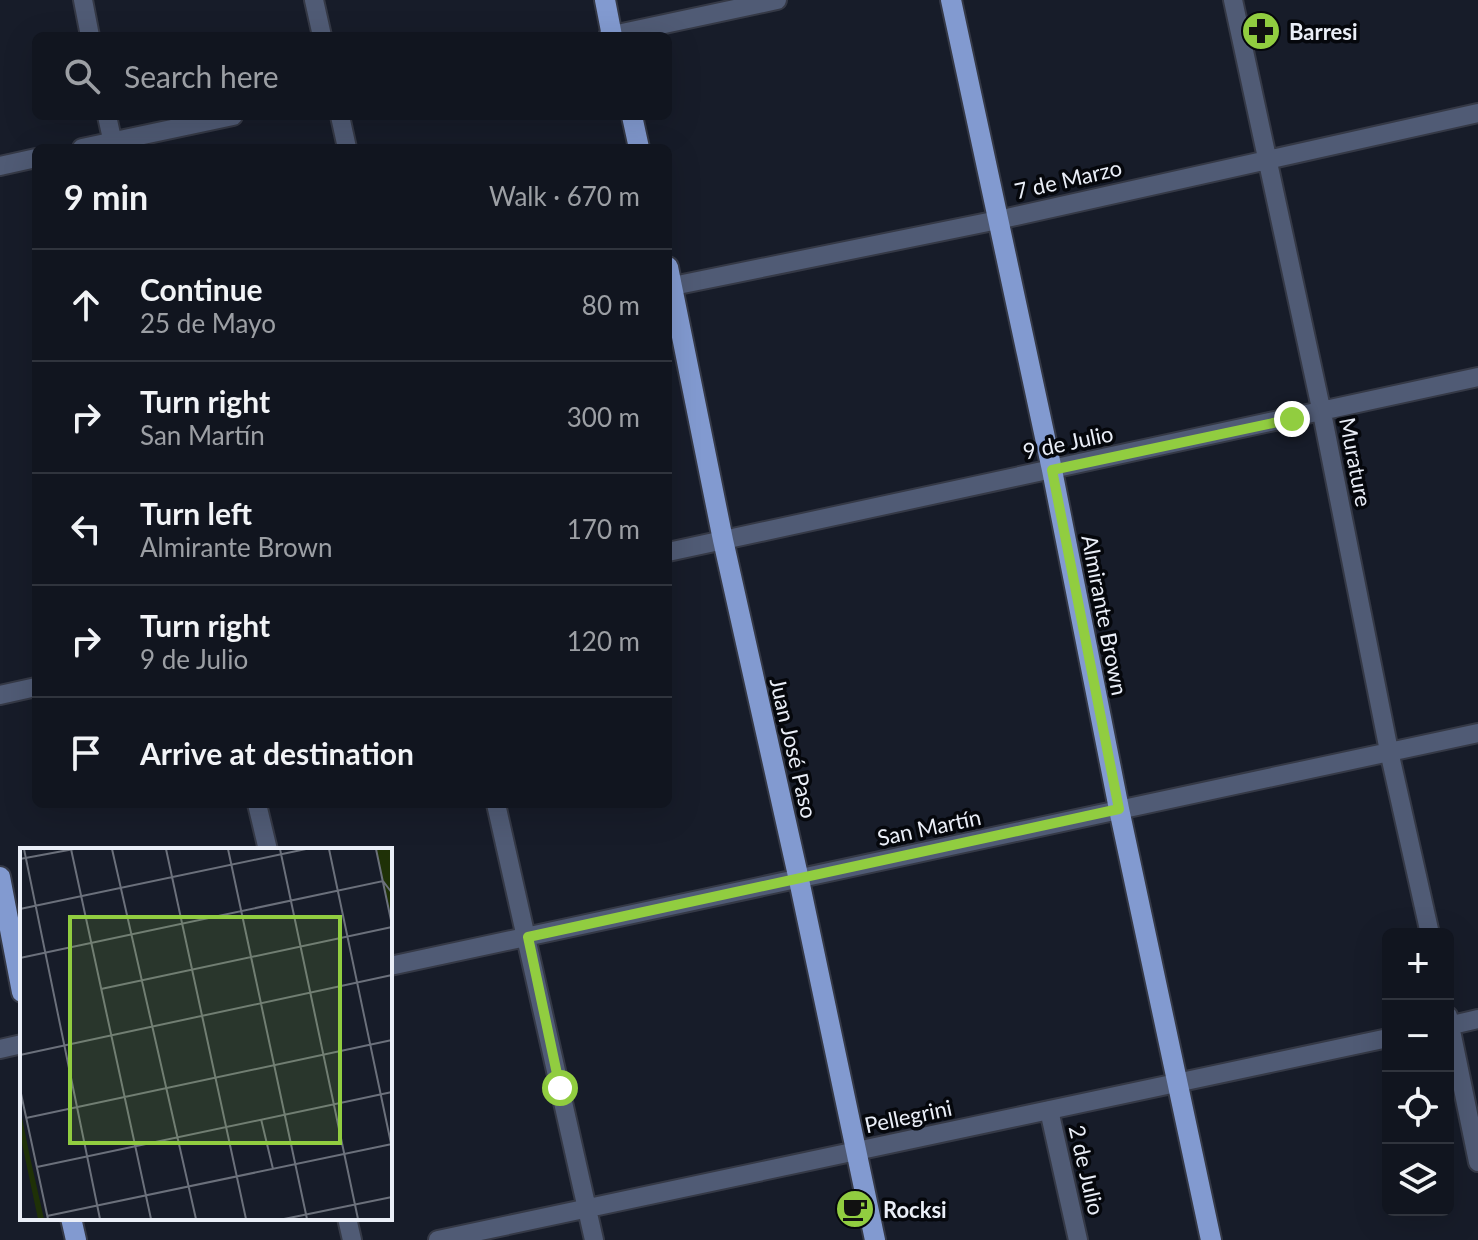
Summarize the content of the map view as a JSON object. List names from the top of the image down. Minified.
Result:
{"streets":{"main road":["Almirante Brown","Juan José Paso"],"street":["7 de Marzo","9 de Julio","Murature","San Martín","Pellegrini","2 de Julio"]},"crossings":[["7 de Marzo","Murature"],["7 de Marzo","Almirante Brown"],["9 de Julio","Murature"],["9 de Julio","Almirante Brown"],["9 de Julio","Juan José Paso"],["Murature","San Martín"],["Almirante Brown","San Martín"],["Almirante Brown","Pellegrini"],["Juan José Paso","San Martín"],["Juan José Paso","Pellegrini"],["Pellegrini","2 de Julio"]],"places":{"pharmacy":["Barresi"],"cafe":["Rocksi"]},"page":{"search":"Search here","heading":["9 min","Walk · 670 m"],"list":[["Continue","25 de Mayo","80 m"],["Turn right","San Martín","300 m"],["Turn left","Almirante Brown","170 m"],["Turn right","9 de Julio","120 m"],"Arrive at destination"],"map_buttons":["+","−"]}}
